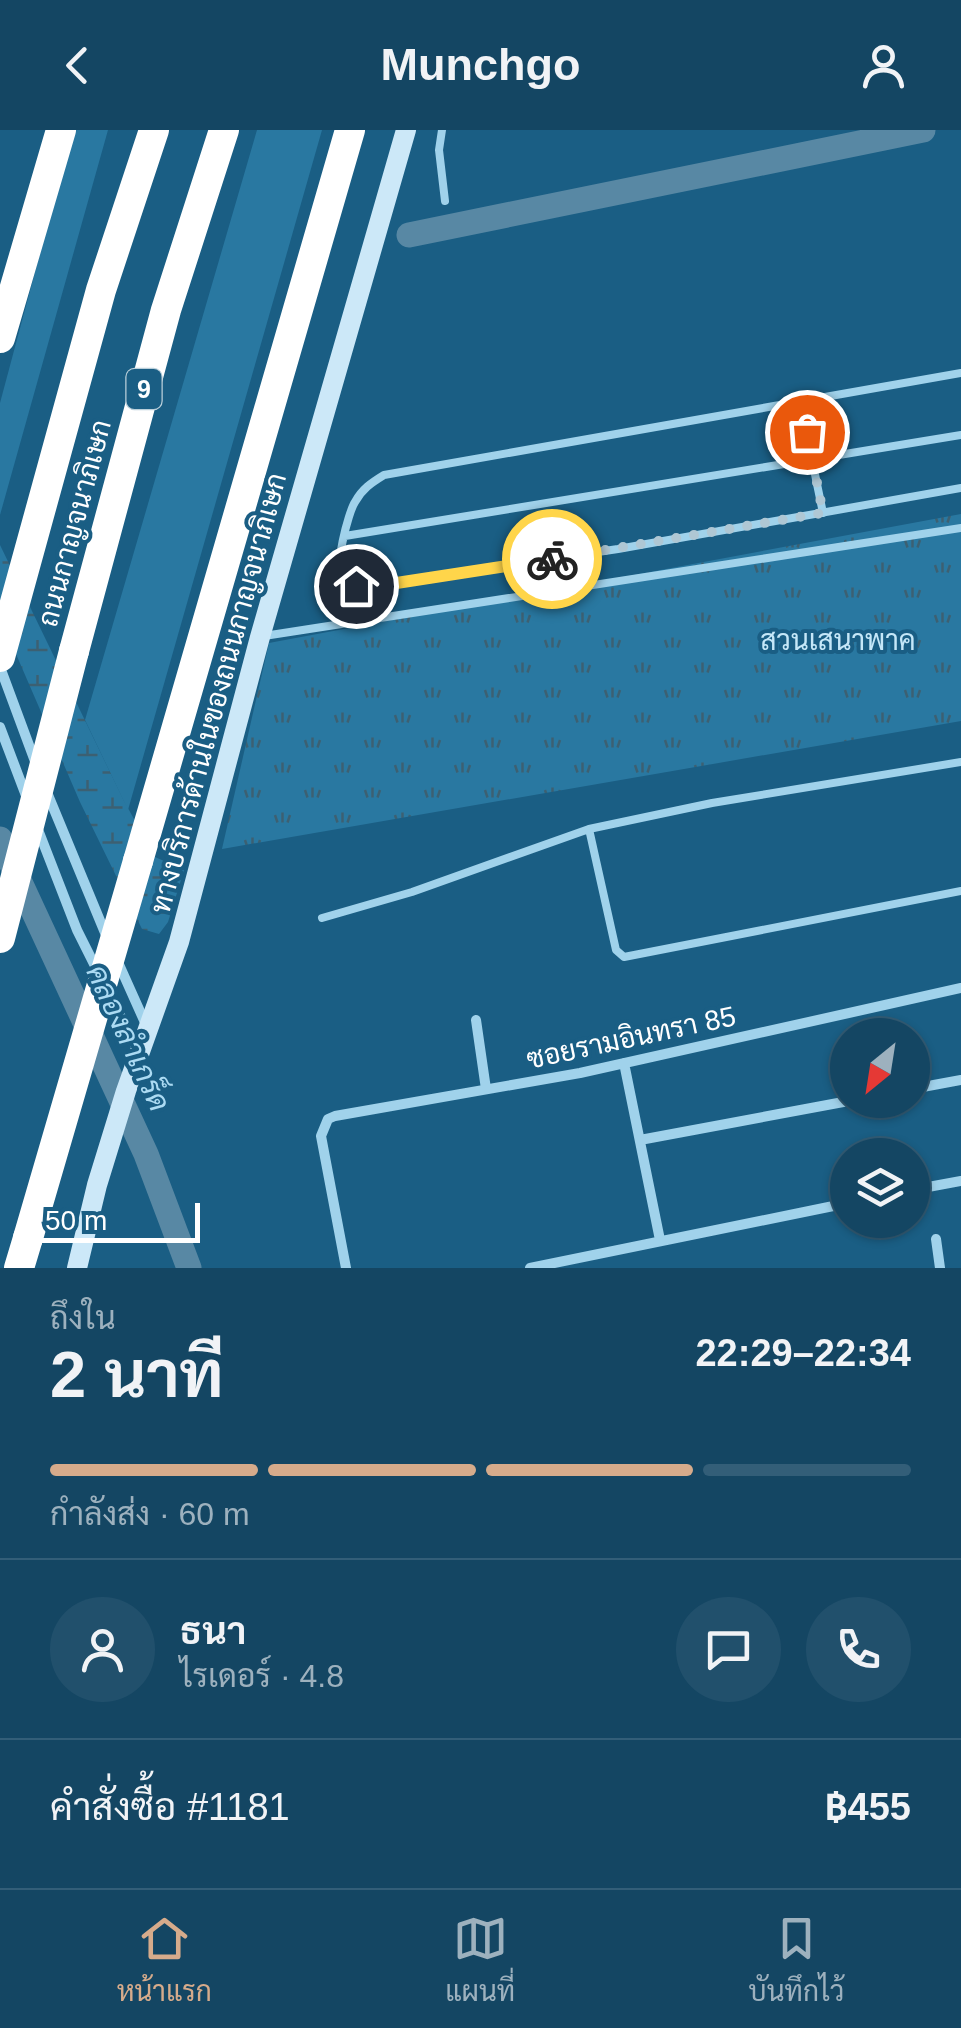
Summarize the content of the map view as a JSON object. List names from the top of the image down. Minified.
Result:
{"streets":{"highway":["9","ถนนกาญจนาภิเษก"],"main road":["ทางบริการด้านในของถนนกาญจนาภิเษก"],"street":["ซอยรามอินทรา 85"]},"water":["คลองลำเกร็ด"],"parks":["สวนเสนาพาค"],"scale_bar":"50 m","north":"bottom left","page":{"header":"Munchgo","scale":"50 m","heading":["2 นาที","ถึงใน","22:29–22:34"],"panel":["ธนา","ไรเดอร์ · 4.8","คำสั่งซื้อ #1181","฿455"],"bar":"กำลังส่ง · 60 m","tabs":["หน้าแรก","แผนที่","บันทึกไว้"]}}
